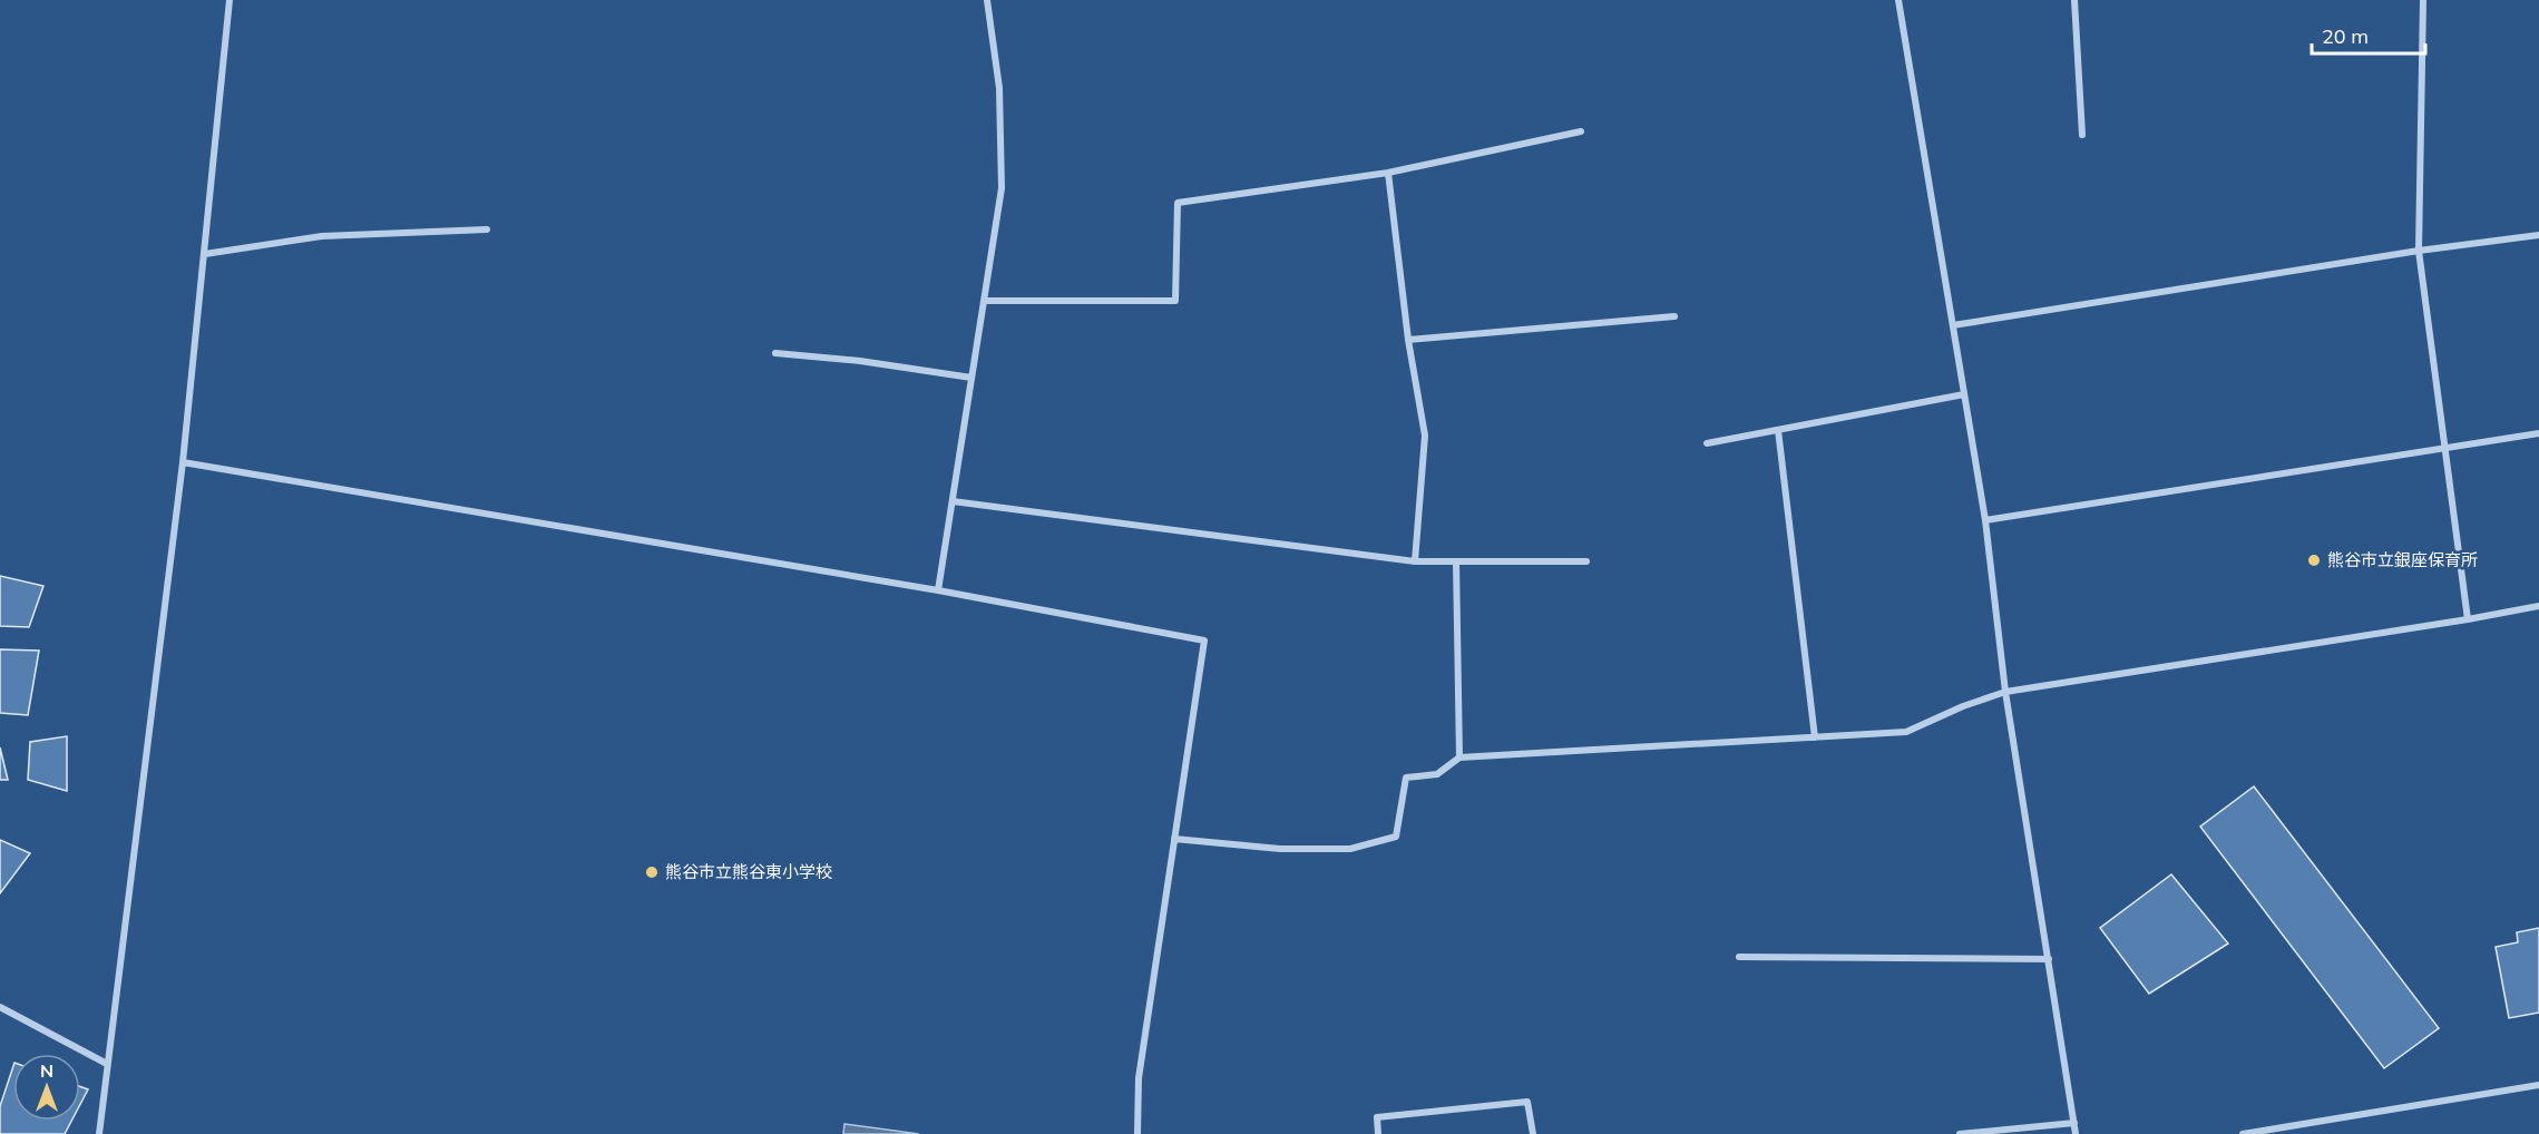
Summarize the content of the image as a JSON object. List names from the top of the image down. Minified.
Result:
{"places":["熊谷市立銀座保育所","熊谷市立熊谷東小学校"],"scale_bar":"20 m","north":"top"}
